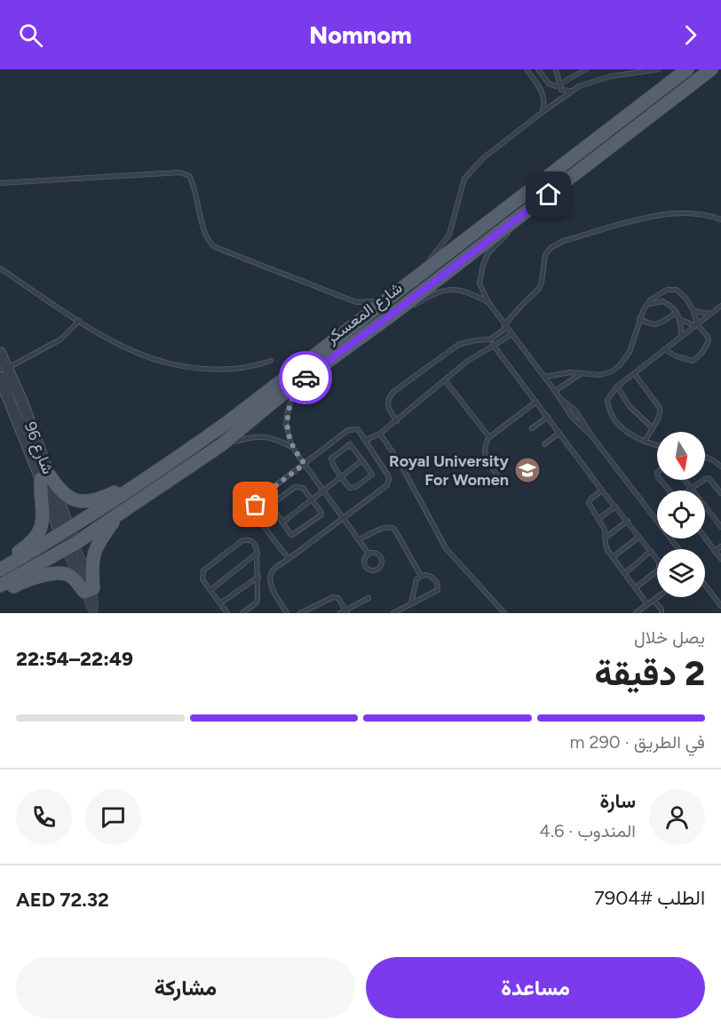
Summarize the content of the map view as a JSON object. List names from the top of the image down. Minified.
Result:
{"streets":{"main road":["شارع المعسكر"],"street":["شارع 96"]},"crossings":[["شارع المعسكر","شارع 96"]],"places":{"school or university":["Royal University For Women"]},"north":"bottom","page":{"header":"Nomnom","heading":["2 دقيقة","يصل خلال","22:49–22:54"],"panel":["سارة","المندوب · 4.6","الطلب #7904","AED 72.32"],"bar":"في الطريق · 290 m","buttons":["مساعدة","مشاركة"]}}
